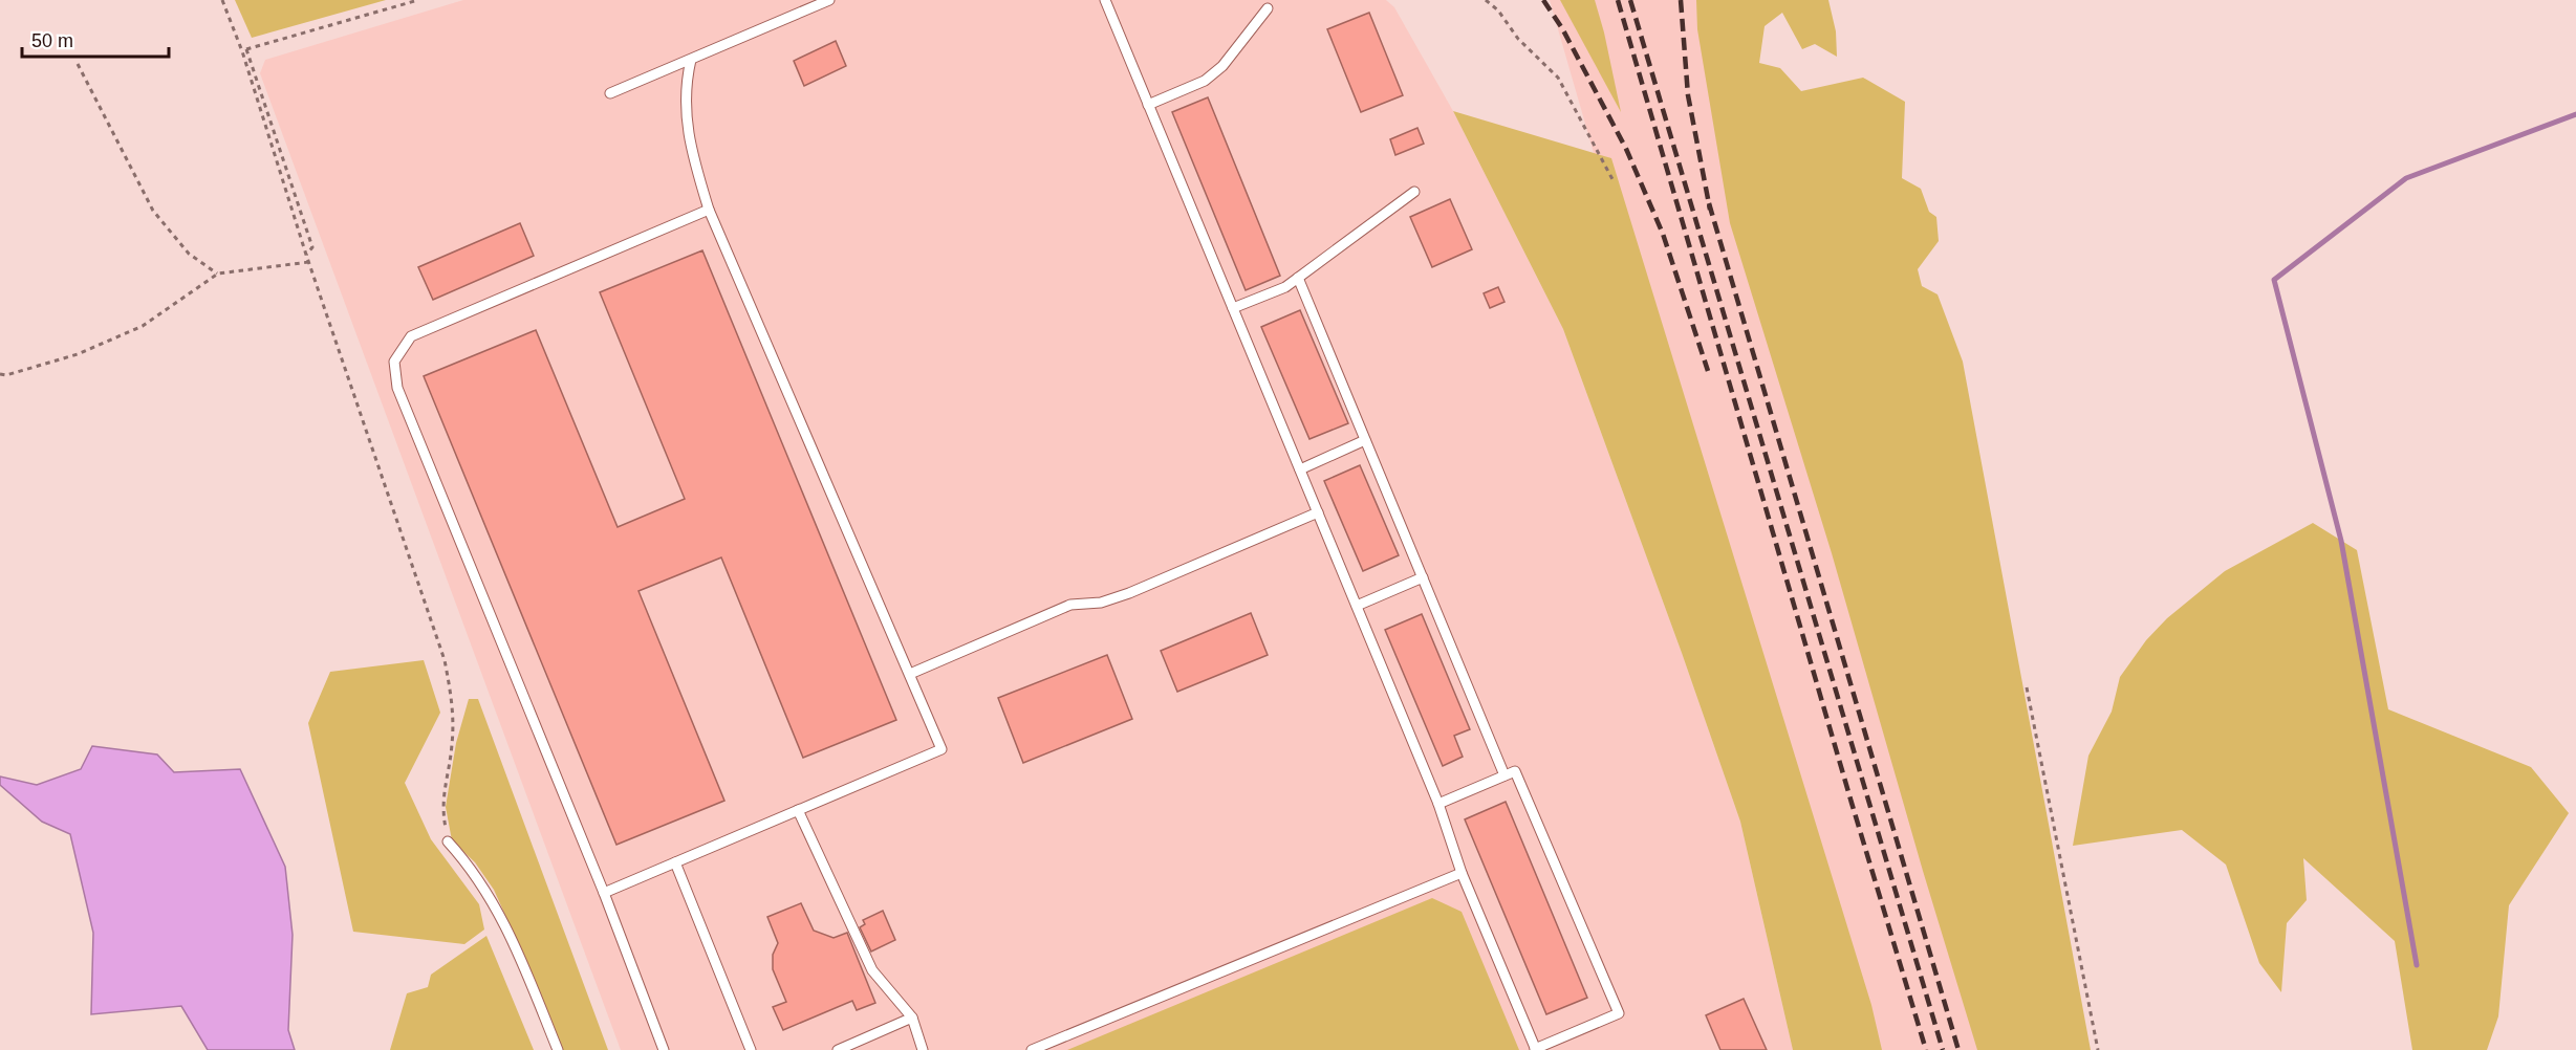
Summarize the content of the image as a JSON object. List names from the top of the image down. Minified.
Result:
{"scale_bar":"50 m"}
